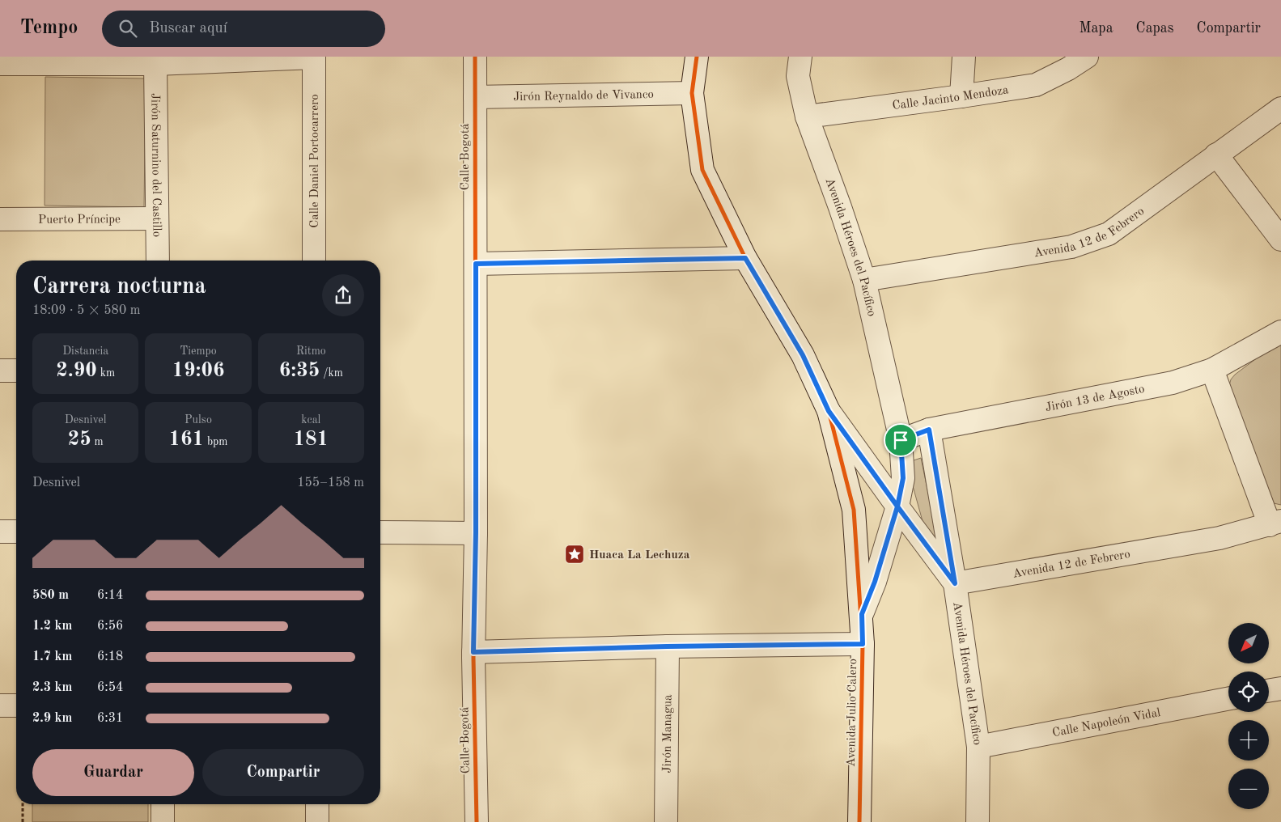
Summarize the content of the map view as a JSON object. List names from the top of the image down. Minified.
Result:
{"streets":{"street":["Jirón Reynaldo de Vivanco","Calle Jacinto Mendoza","Calle Bogotá","Calle Daniel Portocarrero","Jirón Saturnino del Castillo","Puerto Príncipe","Avenida 12 de Febrero","Avenida Héroes del Pacífico","Jirón 13 de Agosto","Avenida Julio Calero","Calle Napoleón Vidal","Jirón Managua"]},"crossings":[["Jirón Reynaldo de Vivanco","Calle Bogotá"],["Jirón Reynaldo de Vivanco","Avenida Julio Calero"],["Calle Jacinto Mendoza","Avenida Héroes del Pacífico"],["Jirón Saturnino del Castillo","Puerto Príncipe"],["Avenida 12 de Febrero","Avenida Héroes del Pacífico"],["Avenida 12 de Febrero","Avenida Julio Calero"],["Avenida Héroes del Pacífico","Jirón 13 de Agosto"],["Avenida Héroes del Pacífico","Avenida Julio Calero"],["Avenida Héroes del Pacífico","Calle Napoleón Vidal"]],"places":{"place":["Huaca La Lechuza"]},"north":"bottom left","page":{"header":"Tempo","search":"Buscar aquí","nav":["Mapa","Capas","Compartir"],"heading":["Carrera nocturna","18:09 · 5 × 580 m"],"stats":[["Distancia","2.90 km"],["Tiempo","19:06"],["Ritmo","6:35 /km"],["Desnivel","25 m"],["Pulso","161 bpm"],["kcal","181"]],"chart":["Desnivel","155–158 m"],"list":[{"name":"580 m","note":"6:14"},{"name":"1.2 km","note":"6:56"},{"name":"1.7 km","note":"6:18"},{"name":"2.3 km","note":"6:54"},{"name":"2.9 km","note":"6:31"}],"map_buttons":["+","−"],"buttons":["Guardar","Compartir"]}}
